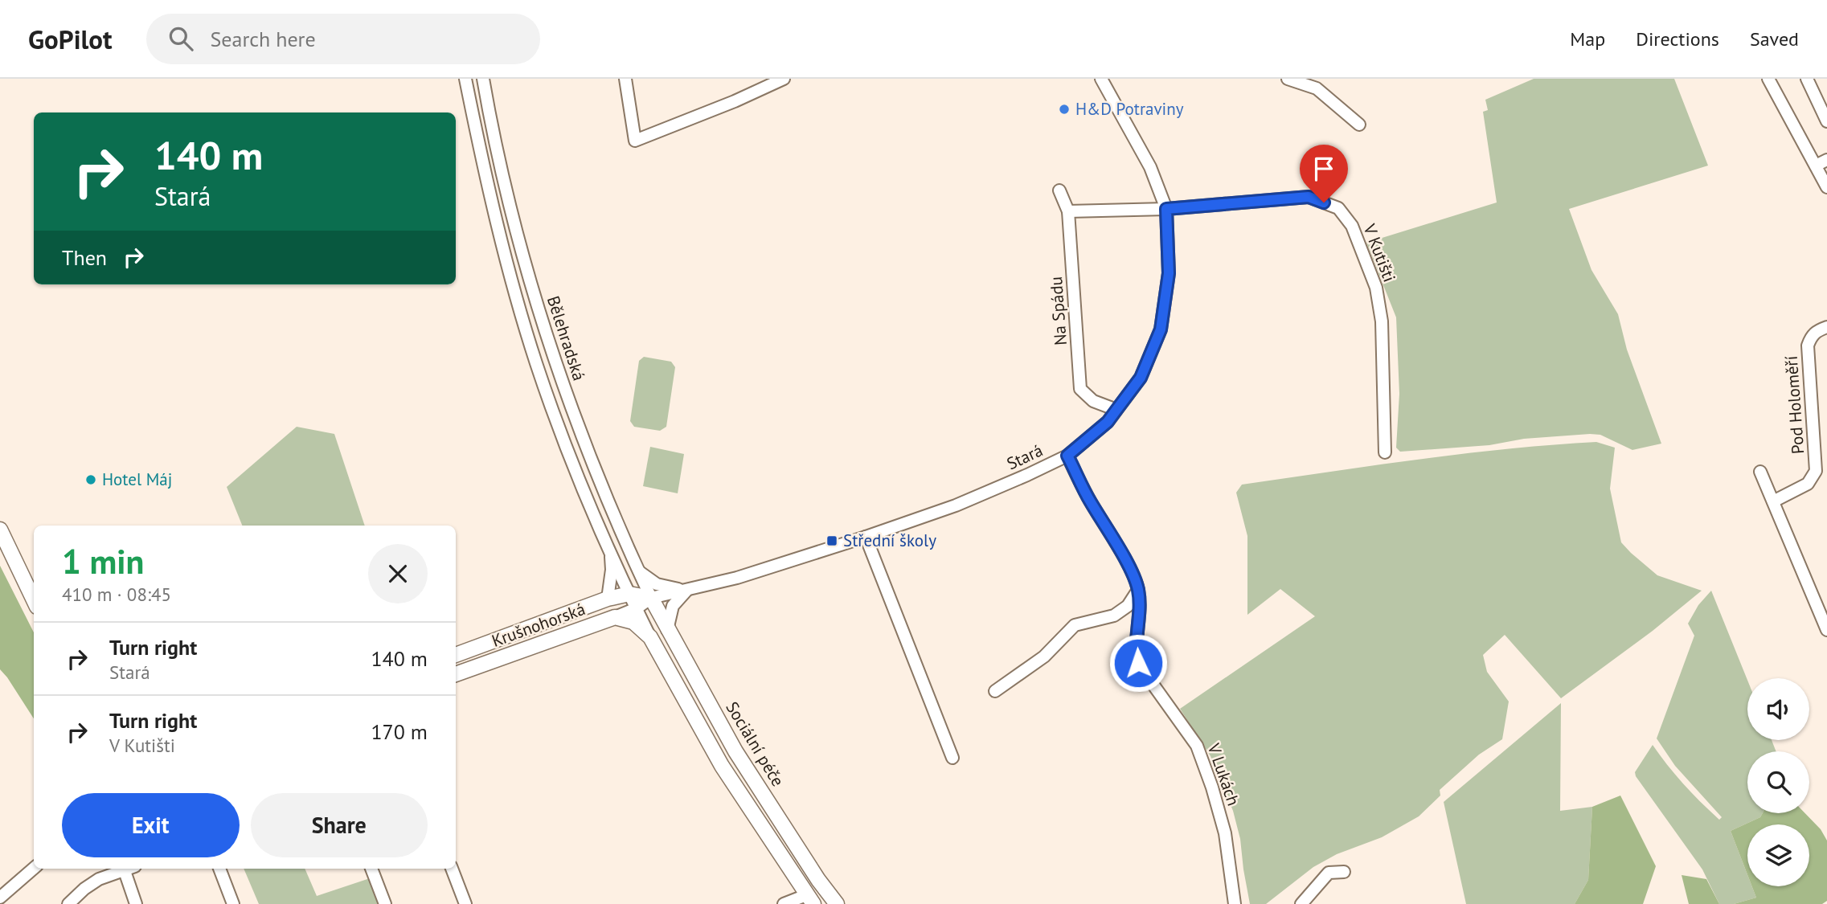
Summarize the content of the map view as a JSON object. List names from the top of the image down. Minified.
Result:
{"streets":{"main road":["Krušnohorská","Sociální péče"],"street":["V Kutišti","Na Spádu","Bělehradská","Pod Holoměří","Stará","V Lukách"]},"crossings":[["V Kutišti","Na Spádu"],["V Kutišti","Stará"],["Na Spádu","Stará"],["Bělehradská","Stará"],["Bělehradská","Krušnohorská"],["Bělehradská","Sociální péče"],["Stará","Sociální péče"],["Stará","V Lukách"]],"places":{"other":["H&D Potraviny","Hotel Máj"],"transit":["Střední školy"]},"page":{"header":"GoPilot","search":"Search here","nav":["Map","Directions","Saved"],"turn":["140 m","Stará"],"then":"Then","heading":["1 min","410 m · 08:45"],"list":[{"name":"Turn right","note":"Stará","value":"140 m"},{"name":"Turn right","note":"V Kutišti","value":"170 m"}],"buttons":["Exit","Share"]}}
